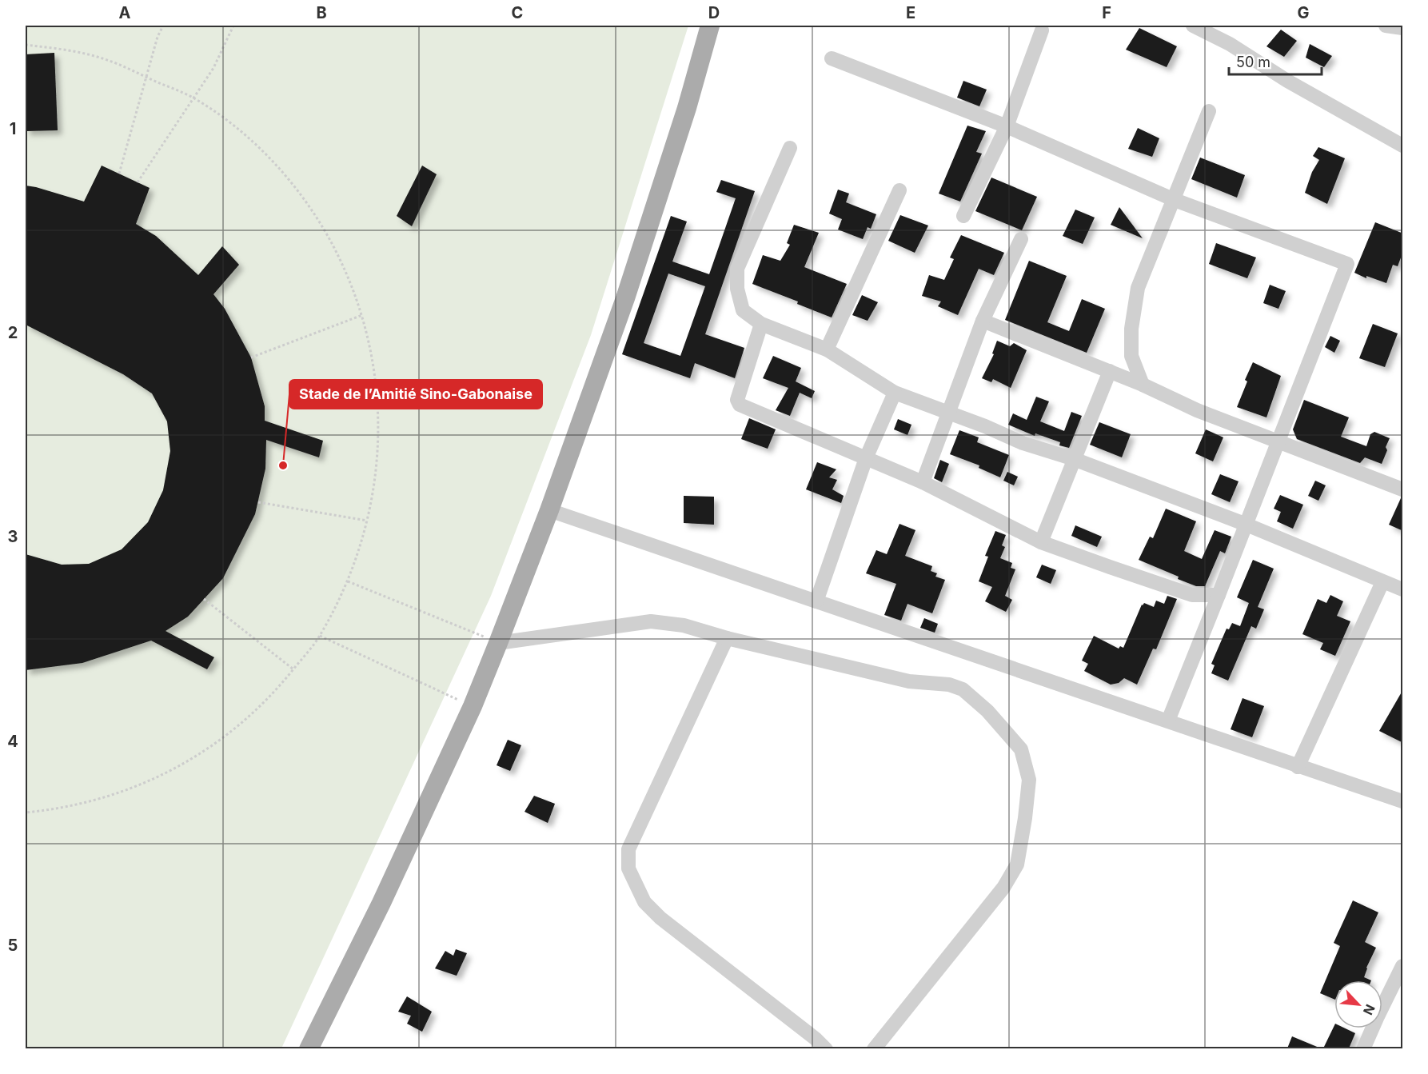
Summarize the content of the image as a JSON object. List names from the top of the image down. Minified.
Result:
{"places":["Stade de l’Amitié Sino-Gabonaise"],"scale_bar":"50 m","north":"bottom right","grid":{"columns":["A","B","C","D","E","F","G"],"rows":["1","2","3","4","5"]}}
